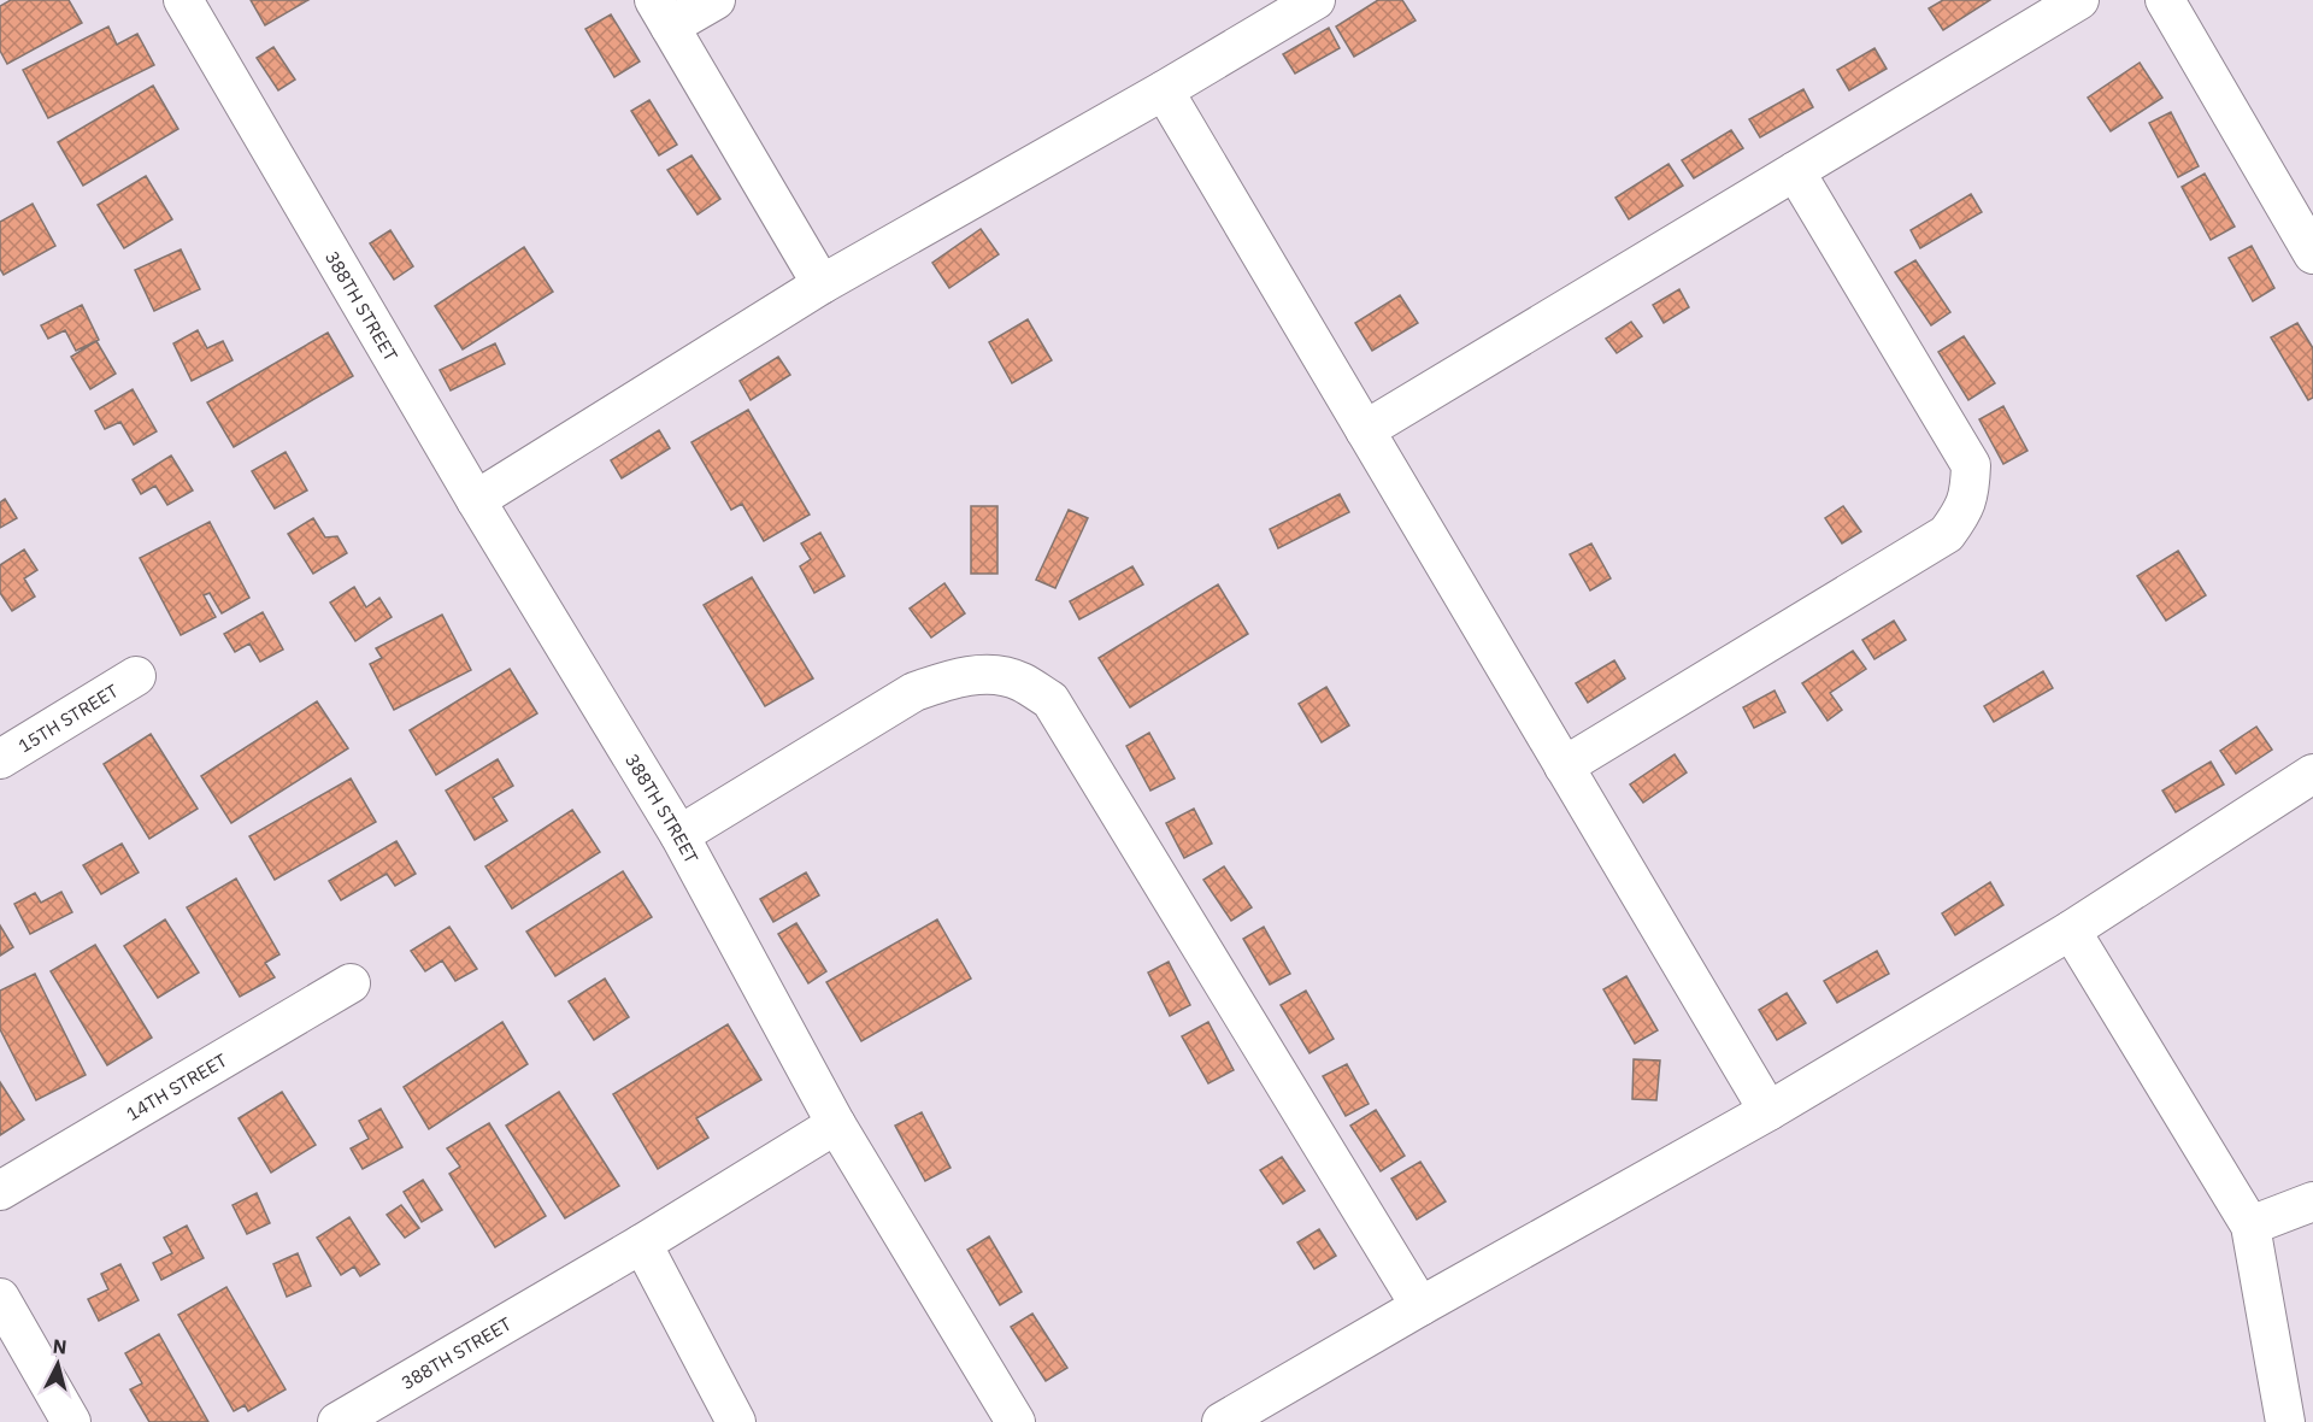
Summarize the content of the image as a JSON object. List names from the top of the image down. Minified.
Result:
{"streets":{"street":["388TH STREET","15TH STREET","14TH STREET"]},"north":"top"}
